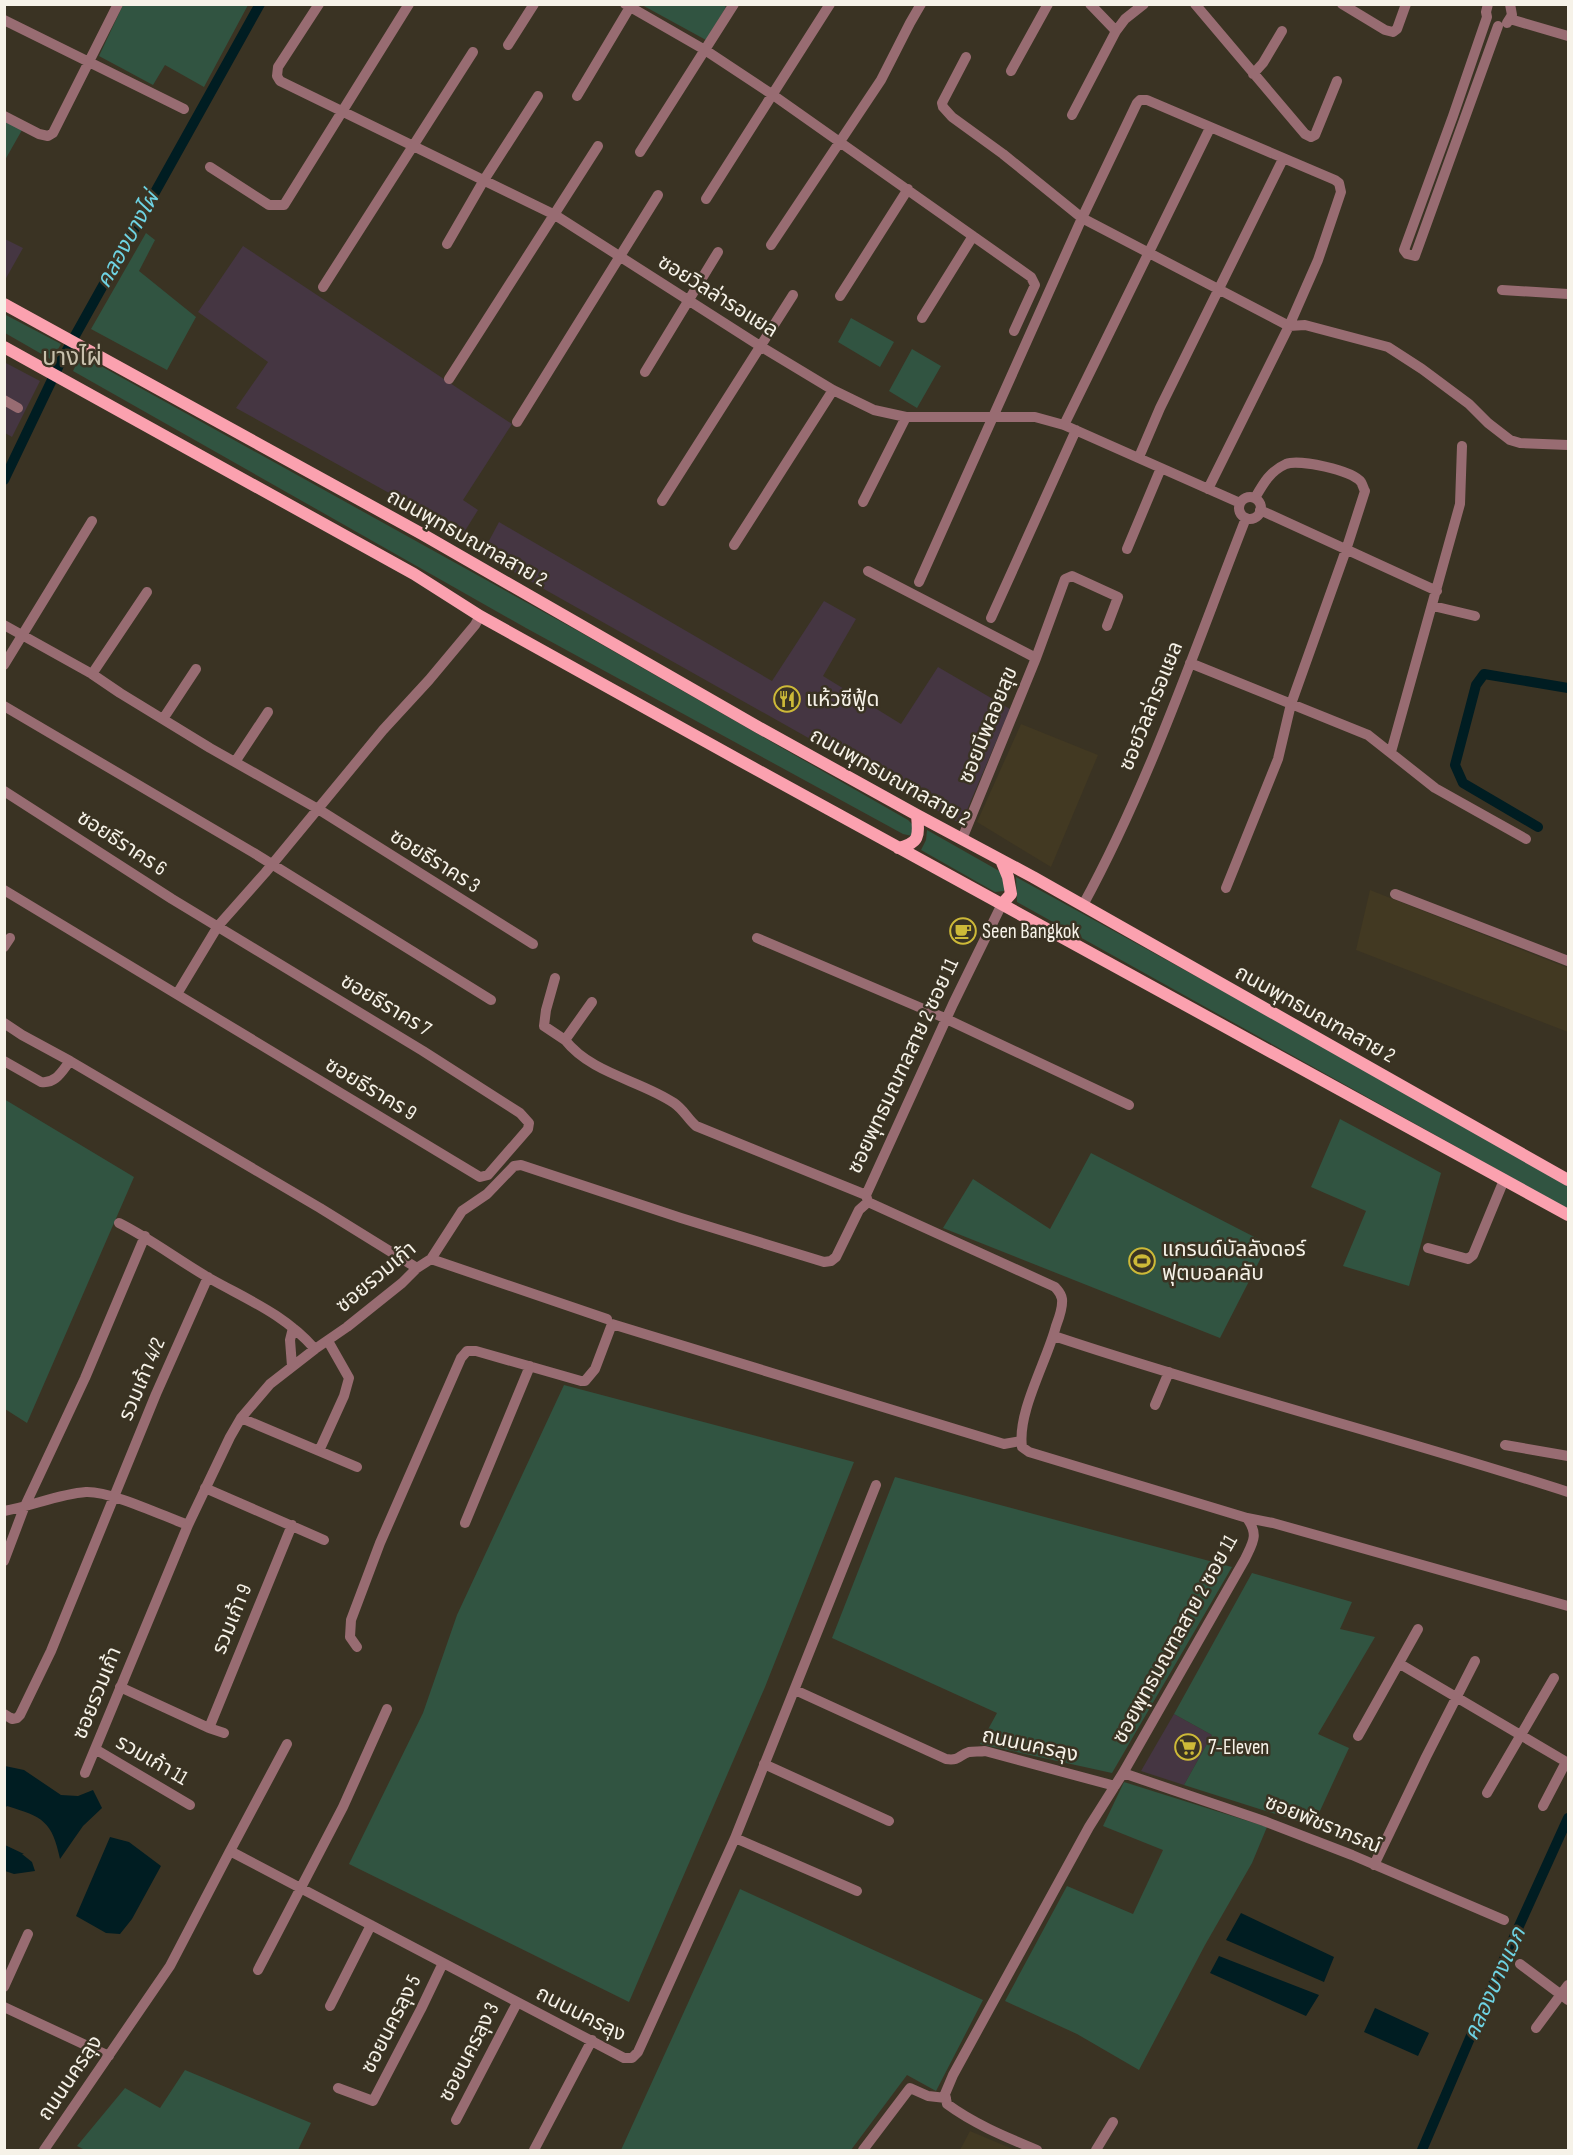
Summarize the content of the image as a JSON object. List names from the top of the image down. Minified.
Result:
{"streets":{"main road":["ถนนพุทธมณฑลสาย 2"],"street":["ซอยวิลล่ารอแยล","ซอยมีพลอยสุข","ซอยธีราคร 6","ซอยธีราคร 3","ซอยธีราคร 7","ซอยพุทธมณฑลสาย 2 ซอย 11","ซอยธีราคร 9","ซอยรวมเก้า","รวมเก้า 4/2","รวมเก้า 9","ถนนนครลุง","รวมเก้า 11","ซอยพัชราภรณ์","ซอยนครลุง 5","ซอยนครลุง 3"]},"crossings":[["ซอยวิลล่ารอแยล","ถนนพุทธมณฑลสาย 2"],["ถนนพุทธมณฑลสาย 2","ซอยมีพลอยสุข"],["ซอยธีราคร 6","ซอยธีราคร 7"],["ซอยธีราคร 7","ซอยธีราคร 9"],["ซอยพุทธมณฑลสาย 2 ซอย 11","ซอยรวมเก้า"],["ซอยพุทธมณฑลสาย 2 ซอย 11","ถนนนครลุง"],["ซอยพุทธมณฑลสาย 2 ซอย 11","ซอยพัชราภรณ์"],["ซอยรวมเก้า","รวมเก้า 11"],["ถนนนครลุง","ซอยนครลุง 5"],["ถนนนครลุง","ซอยนครลุง 3"]],"districts":["บางไผ่"],"water":["คลองบางไผ่","คลองบางแวก"],"places":{"restaurant":["แห้วซีฟู้ด"],"cafe":["Seen Bangkok"],"sports":["แกรนด์บัลลังดอร์ ฟุตบอลคลับ"],"supermarket":["7-Eleven"]}}
